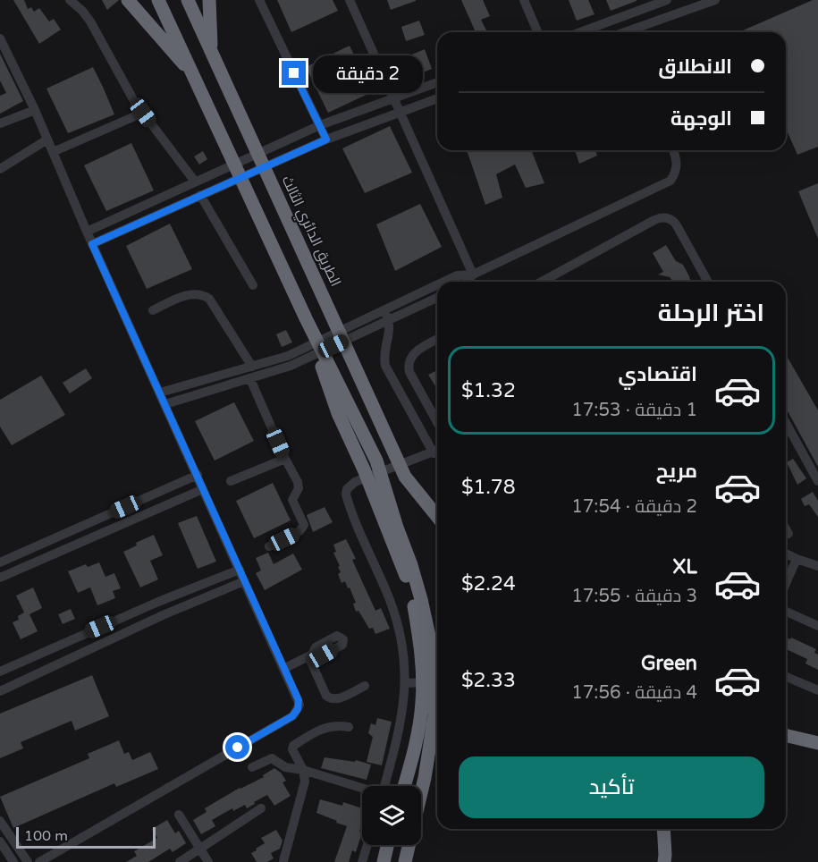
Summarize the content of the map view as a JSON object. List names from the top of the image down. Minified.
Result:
{"streets":{"highway":["الطريق الدائري الثالث"]},"scale_bar":"100 m","page":{"banner":["الانطلاق","الوجهة"],"bubble":"2 دقيقة","heading":"اختر الرحلة","list":[{"name":"اقتصادي","note":"1 دقيقة · 17:53","value":"$1.32"},{"name":"مريح","note":"2 دقيقة · 17:54","value":"$1.78"},{"name":"XL","note":"3 دقيقة · 17:55","value":"$2.24"},{"name":"Green","note":"4 دقيقة · 17:56","value":"$2.33"}],"buttons":"تأكيد","scale":"100 m"}}
